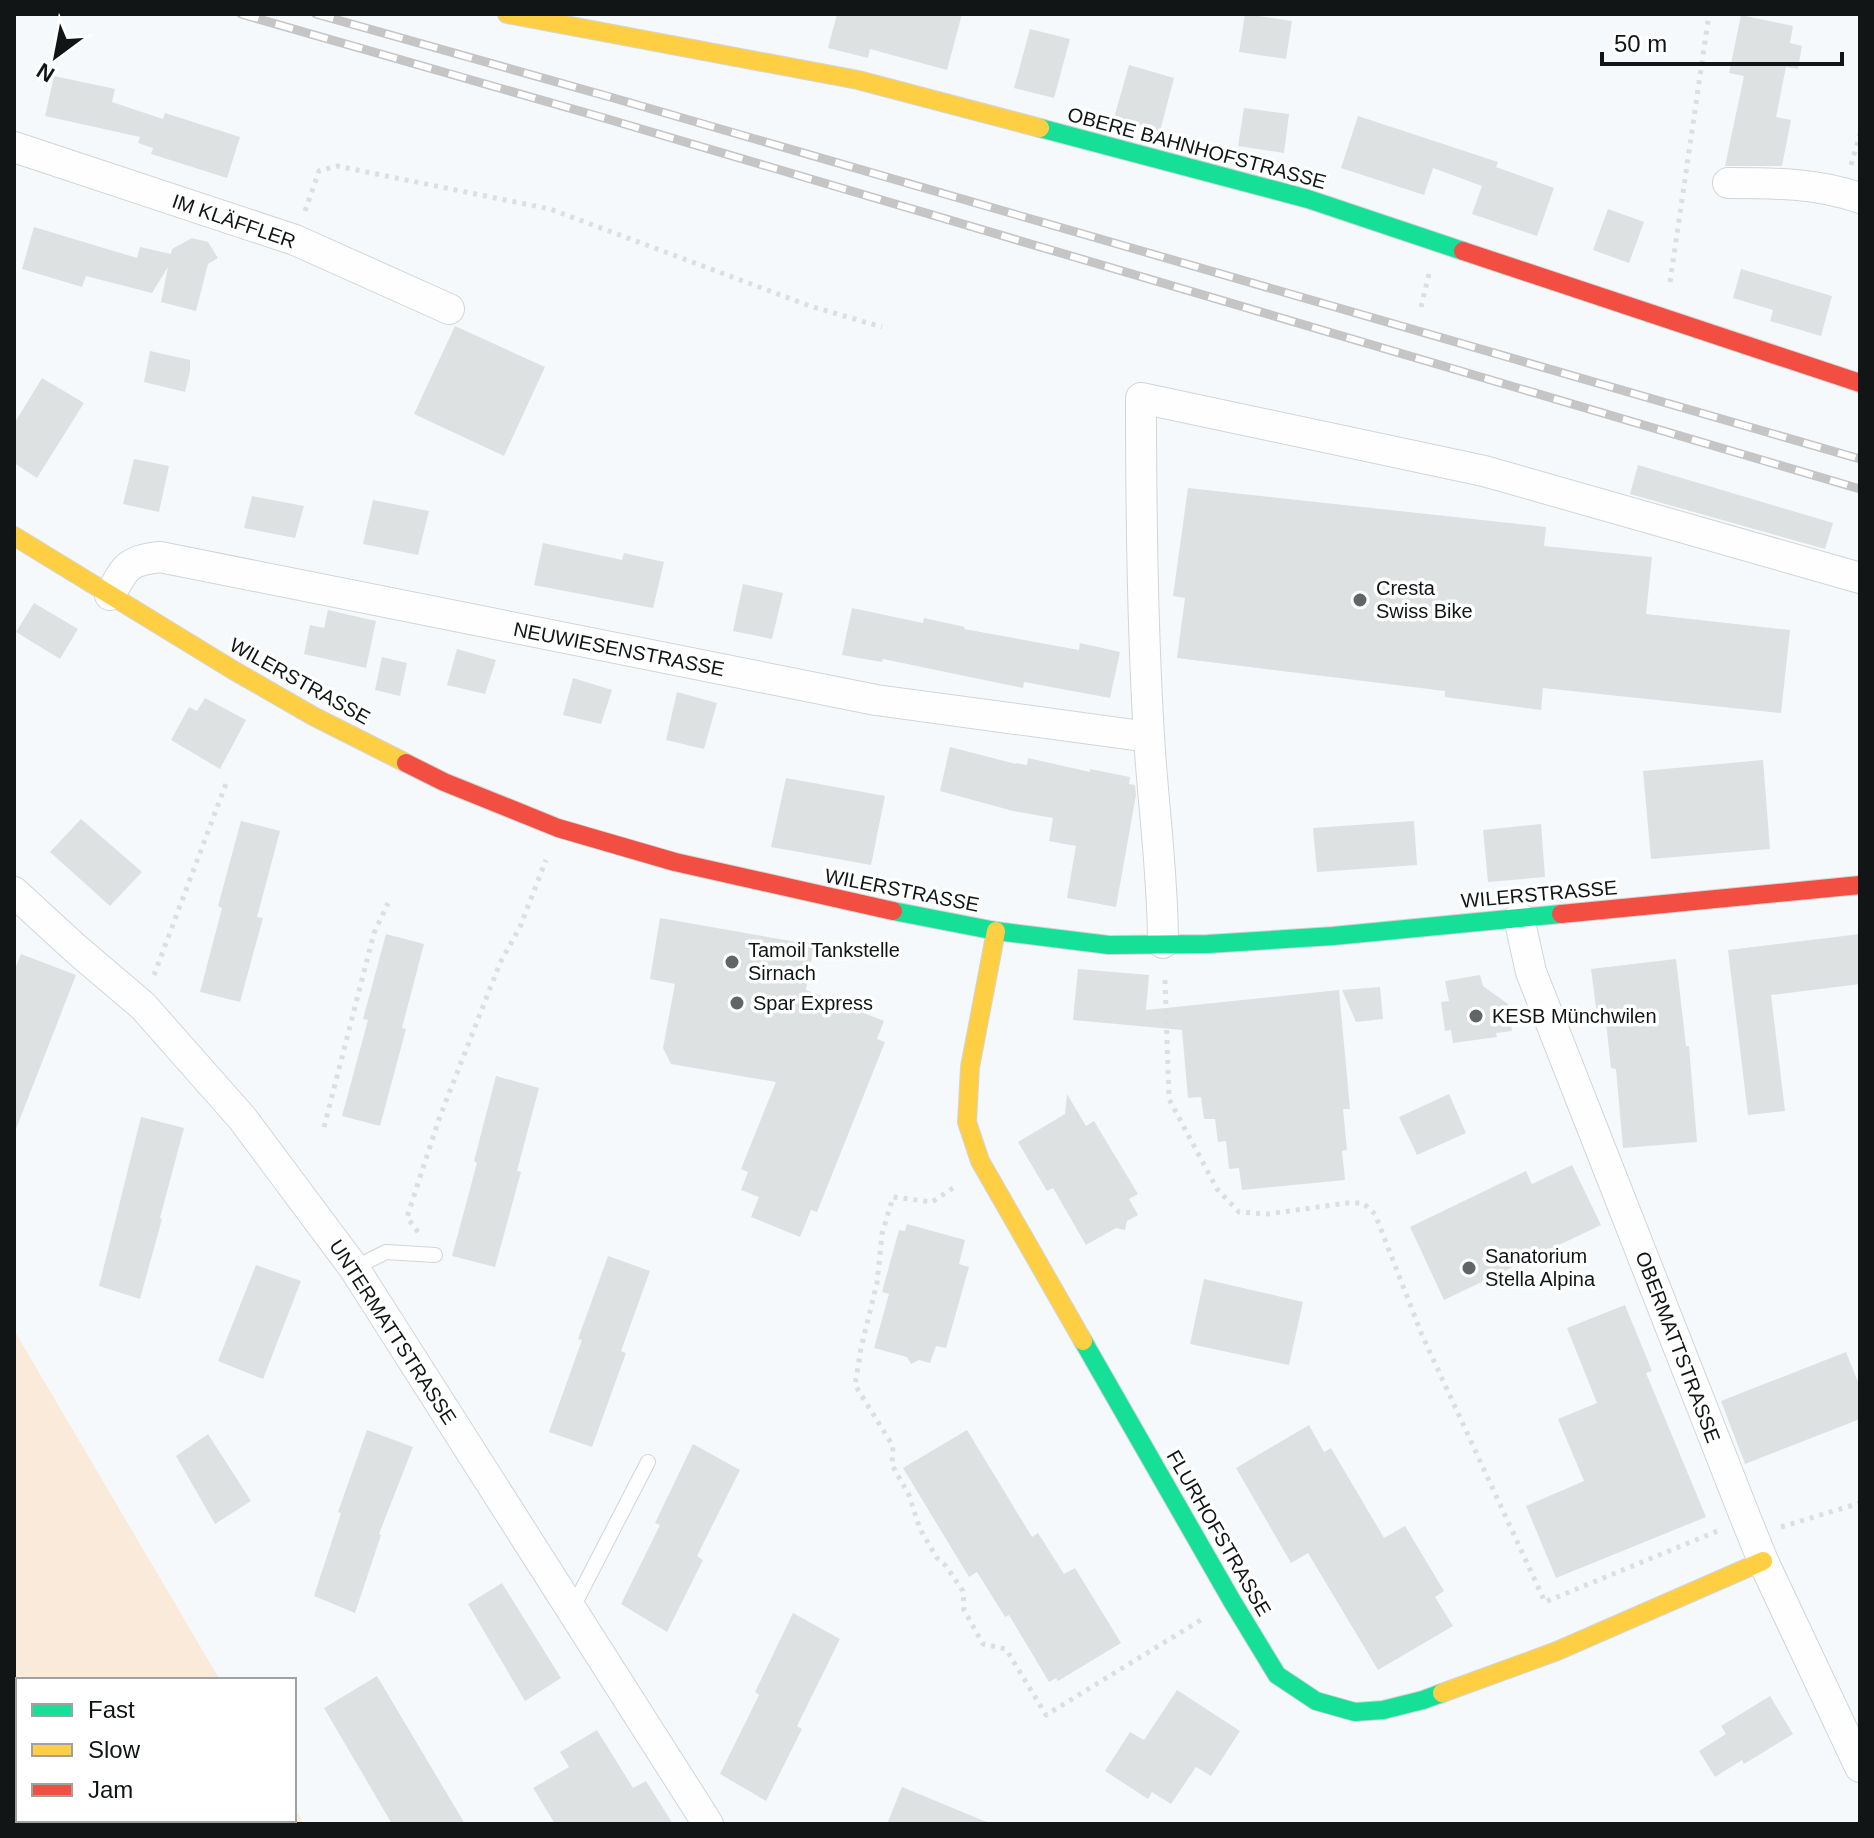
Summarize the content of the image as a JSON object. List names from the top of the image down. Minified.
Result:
{"streets":{"street":["OBERE BAHNHOFSTRASSE","IM KLÄFFLER","NEUWIESENSTRASSE","WILERSTRASSE","UNTERMATTSTRASSE","OBERMATTSTRASSE","FLURHOFSTRASSE"]},"crossings":[["NEUWIESENSTRASSE","WILERSTRASSE"],["WILERSTRASSE","OBERMATTSTRASSE"],["WILERSTRASSE","FLURHOFSTRASSE"],["OBERMATTSTRASSE","FLURHOFSTRASSE"]],"places":["Cresta Swiss Bike","Tamoil Tankstelle Sirnach","Spar Express","KESB Münchwilen","Sanatorium Stella Alpina"],"legend":["Fast","Slow","Jam"],"scale_bar":"50 m","north":"bottom left"}
